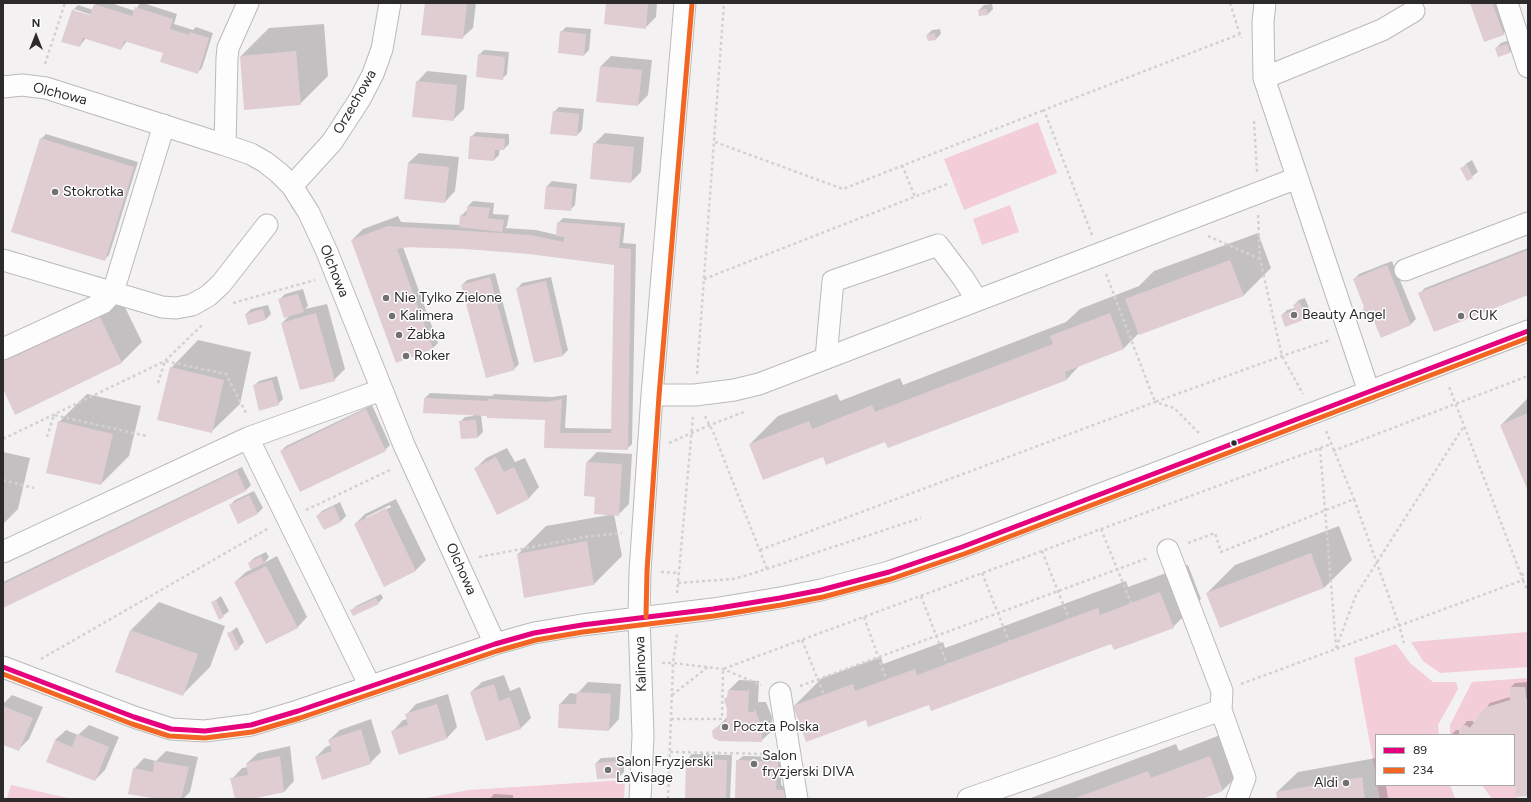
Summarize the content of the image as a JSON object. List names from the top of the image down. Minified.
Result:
{"streets":{"street":["Olchowa","Orzechowa","Kalinowa"]},"crossings":[["Olchowa","Orzechowa"]],"places":["Stokrotka","Nie Tylko Zielone","Beauty Angel","Kalimera","CUK","Żabka","Roker","Poczta Polska","Salon fryzjerski DIVA","Salon Fryzjerski LaVisage","Aldi"],"lines":["transit line 234","transit line 89"],"legend":["89","234"],"north":"top"}
